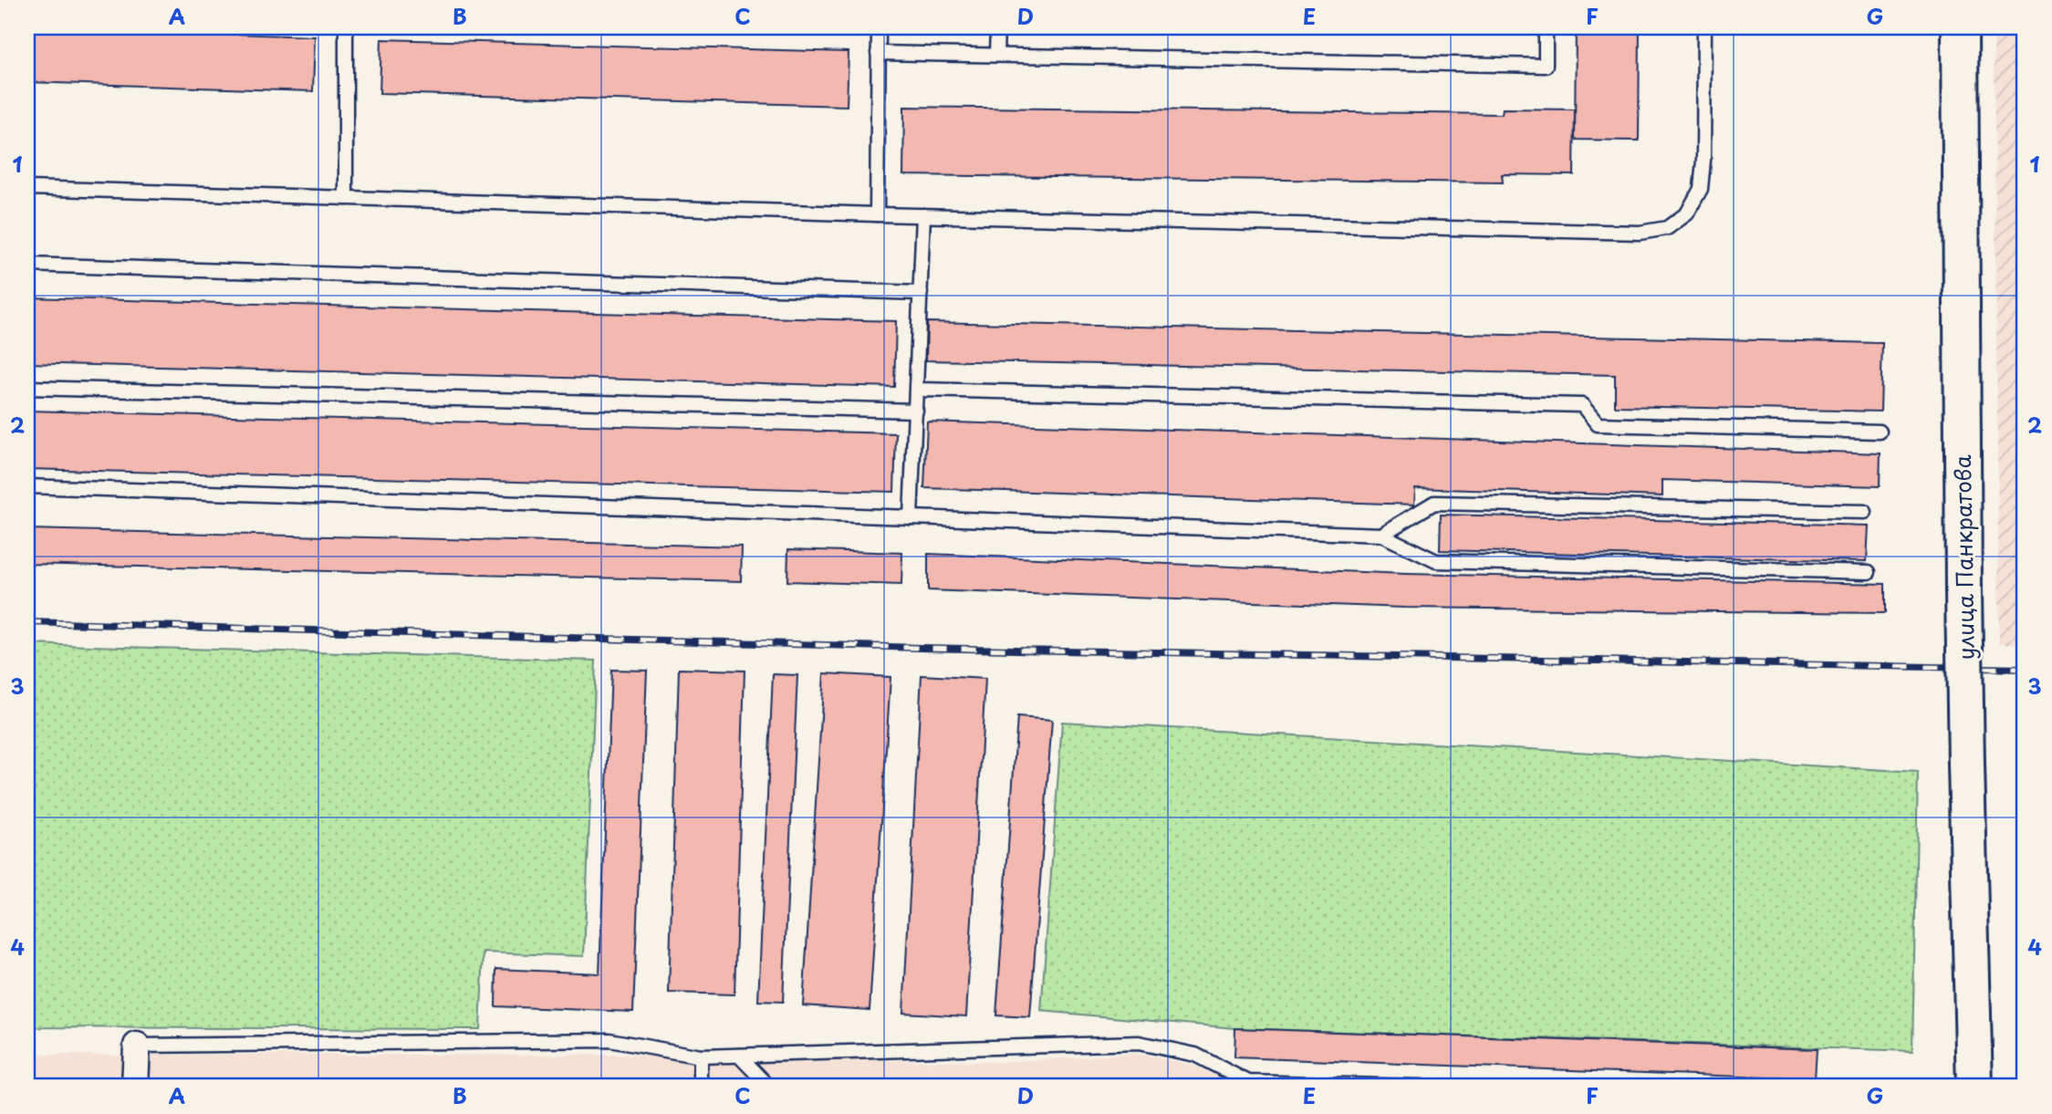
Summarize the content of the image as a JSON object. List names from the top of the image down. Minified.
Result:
{"streets":{"main road":["улица Панкратова"]},"grid":{"columns":["A","B","C","D","E","F","G"],"rows":["1","2","3","4"]}}
